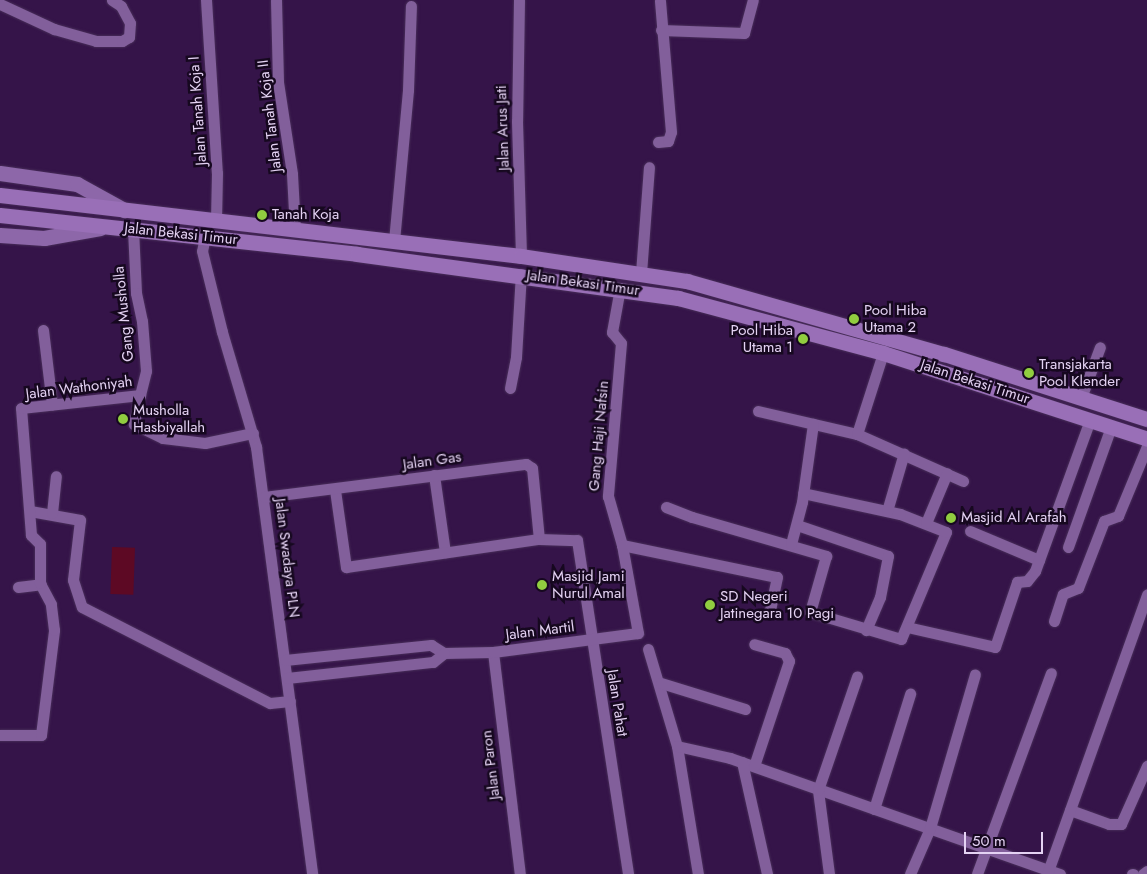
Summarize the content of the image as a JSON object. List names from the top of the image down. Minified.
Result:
{"streets":{"main road":["Jalan Bekasi Timur"],"street":["Jalan Tanah Koja I","Jalan Tanah Koja II","Jalan Arus Jati","Gang Musholla","Jalan Wathoniyah","Gang Haji Nafsin","Jalan Gas","Jalan Swadaya PLN","Jalan Martil","Jalan Pahat","Jalan Paron"]},"crossings":[["Jalan Tanah Koja I","Jalan Bekasi Timur"],["Jalan Tanah Koja II","Jalan Bekasi Timur"],["Jalan Arus Jati","Jalan Bekasi Timur"],["Jalan Bekasi Timur","Gang Musholla"],["Jalan Bekasi Timur","Gang Haji Nafsin"],["Jalan Bekasi Timur","Jalan Swadaya PLN"],["Gang Musholla","Jalan Wathoniyah"],["Jalan Wathoniyah","Jalan Swadaya PLN"],["Gang Haji Nafsin","Jalan Martil"],["Jalan Gas","Jalan Swadaya PLN"],["Jalan Gas","Jalan Pahat"],["Jalan Swadaya PLN","Jalan Martil"],["Jalan Martil","Jalan Pahat"],["Jalan Martil","Jalan Paron"]],"places":["Tanah Koja","Pool Hiba Utama 2","Pool Hiba Utama 1","Transjakarta Pool Klender","Musholla Hasbiyallah","Masjid Al Arafah","Masjid Jami Nurul Amal","SD Negeri Jatinegara 10 Pagi"],"scale_bar":"50 m"}
